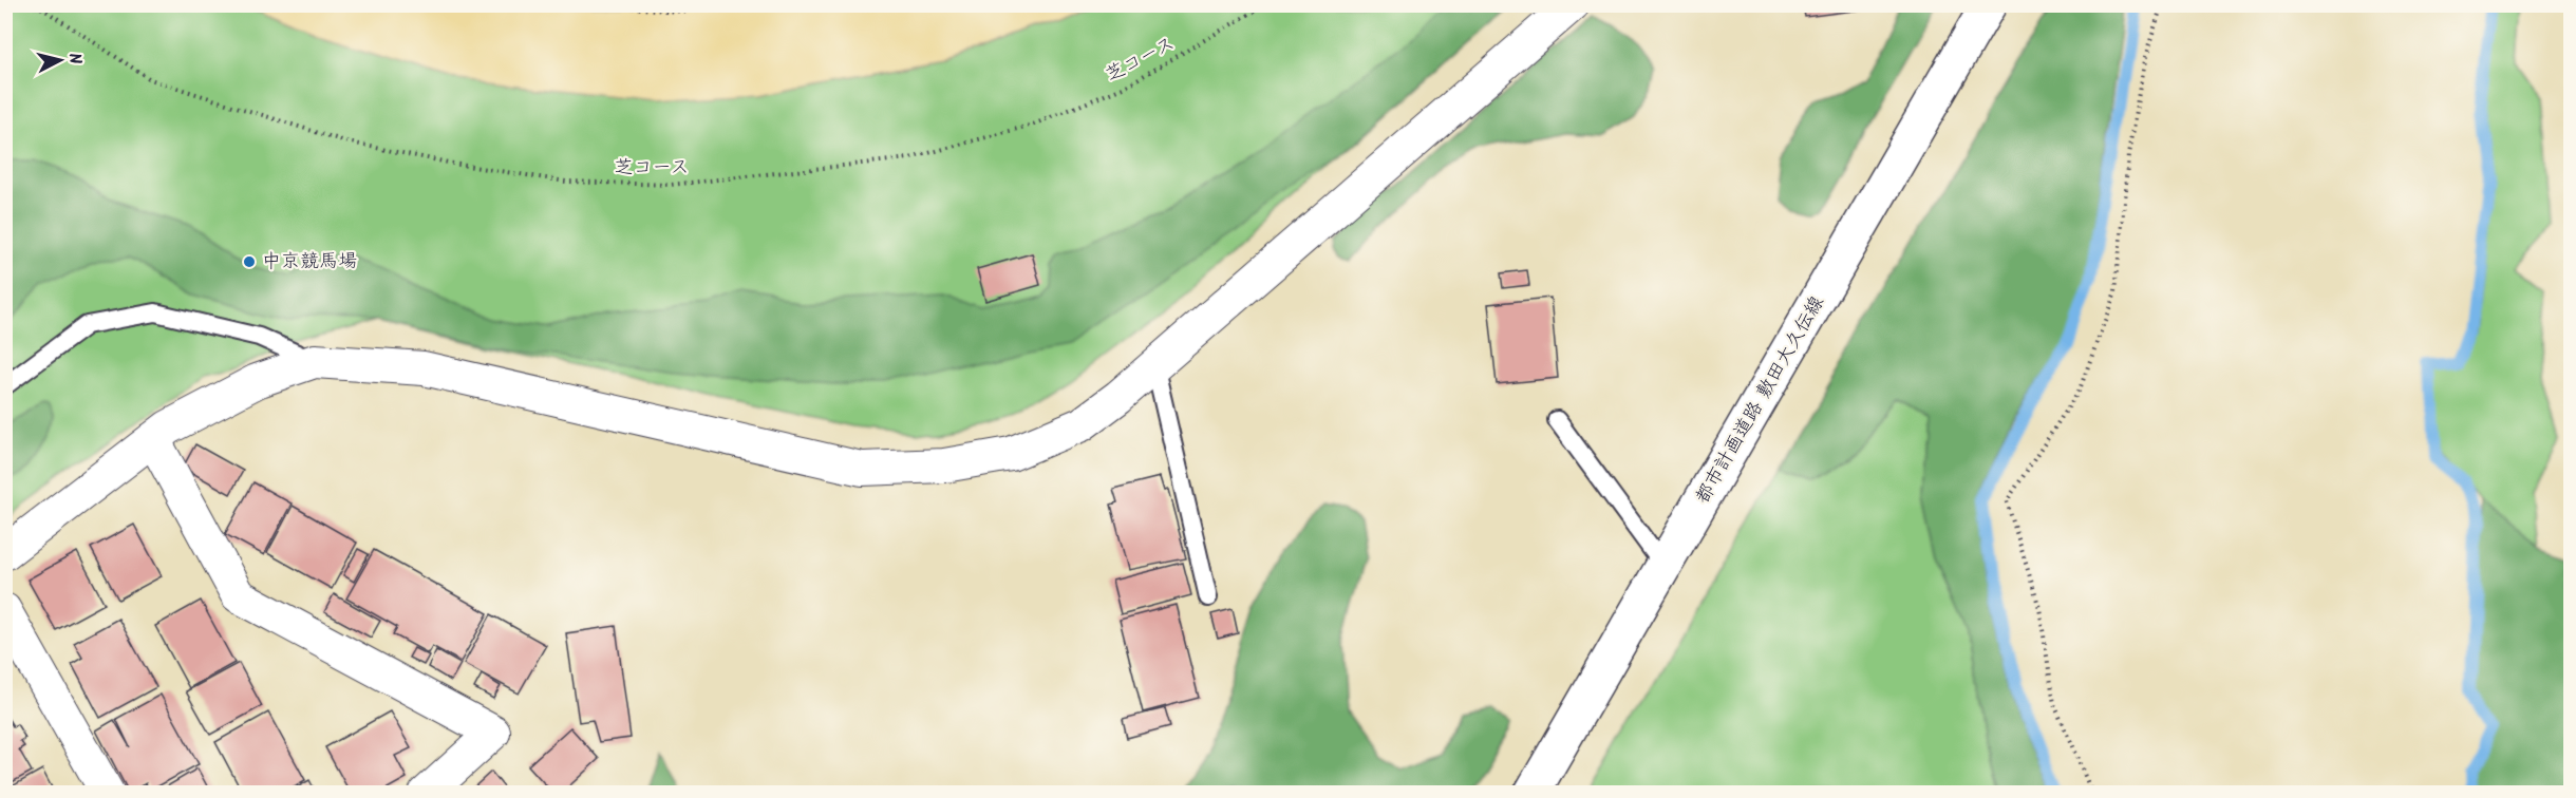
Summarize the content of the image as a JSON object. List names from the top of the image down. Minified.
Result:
{"streets":{"street":["都市計画道路 敷田大久伝線"],"path":["芝コース"]},"places":["中京競馬場"],"north":"right"}
